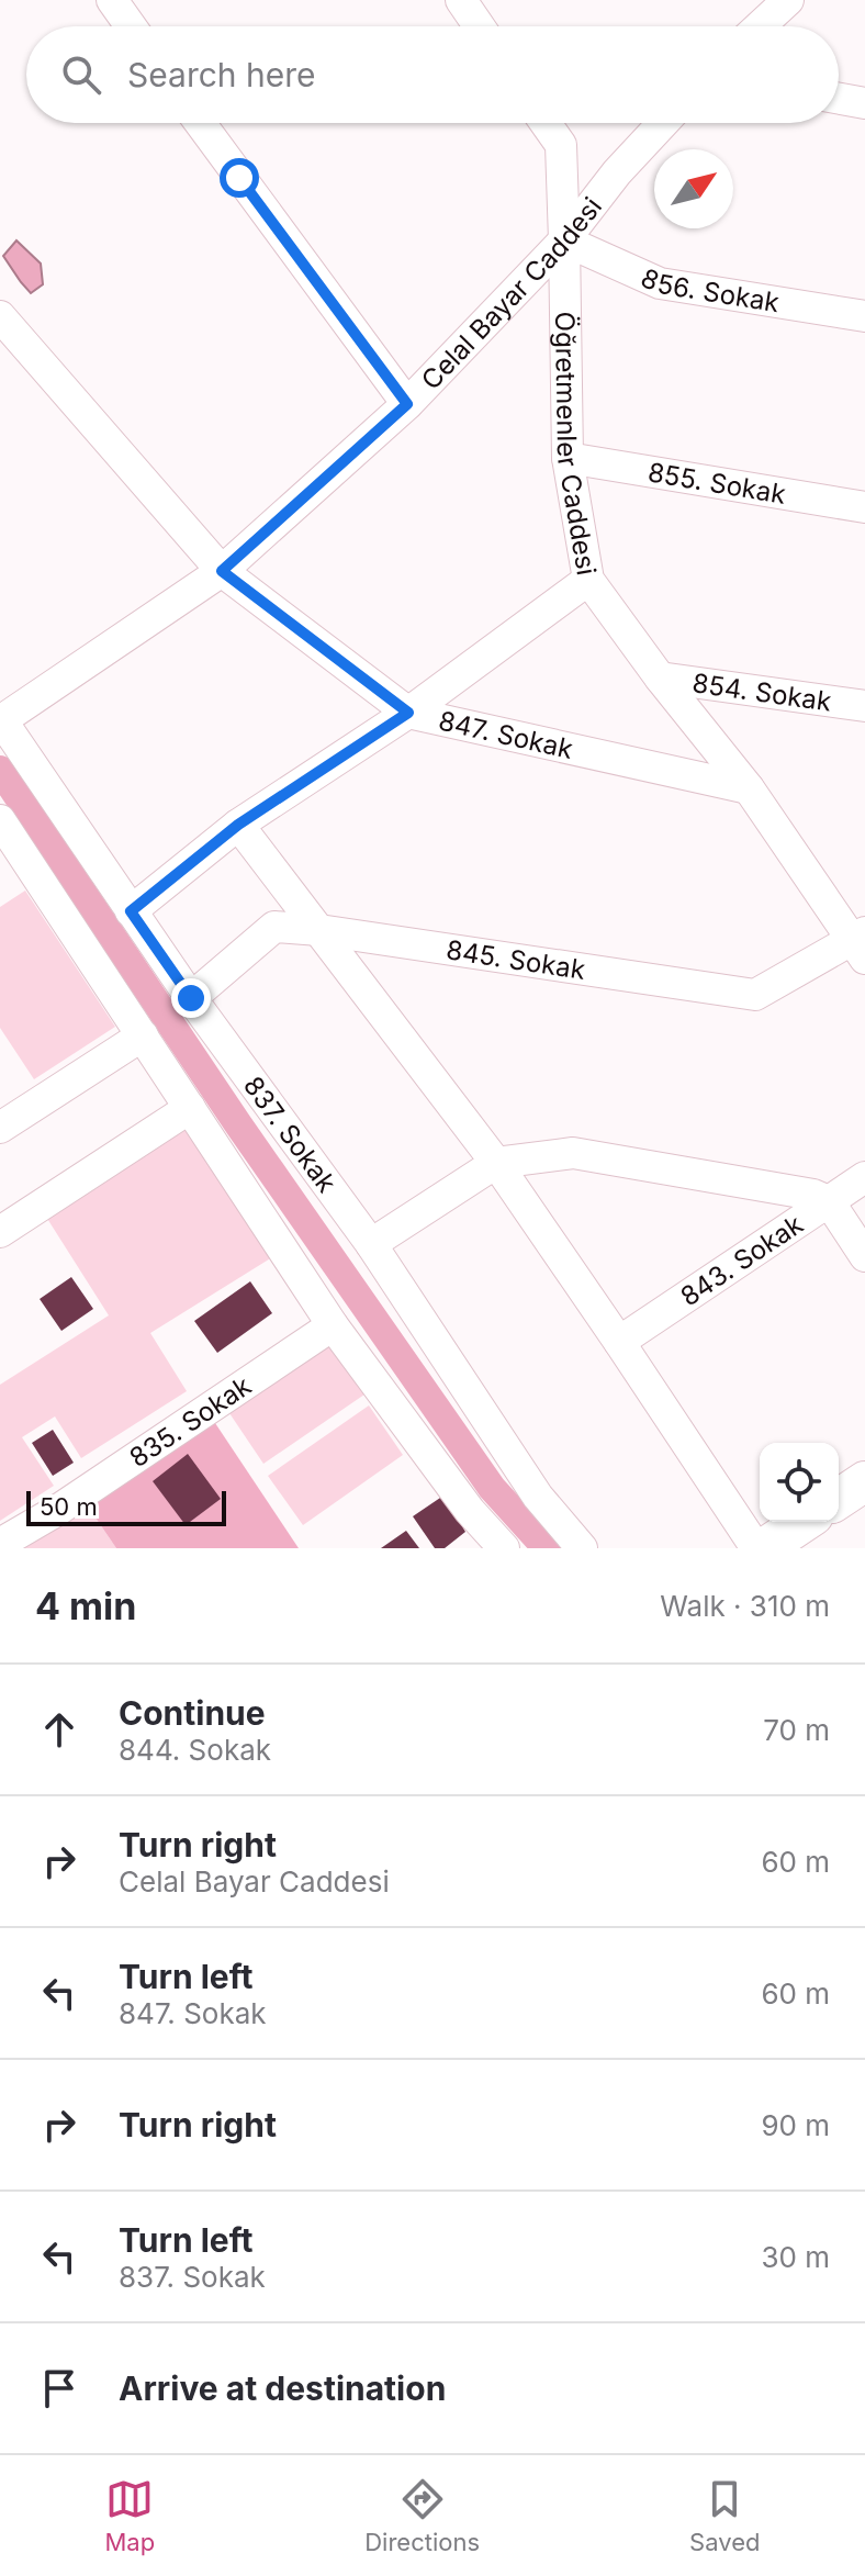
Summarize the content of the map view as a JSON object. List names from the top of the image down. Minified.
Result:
{"streets":{"street":["856. Sokak","Celal Bayar Caddesi","Öğretmenler Caddesi","855. Sokak","854. Sokak","847. Sokak","845. Sokak","837. Sokak","843. Sokak","835. Sokak"]},"crossings":[["856. Sokak","Celal Bayar Caddesi"],["856. Sokak","Öğretmenler Caddesi"],["Celal Bayar Caddesi","Öğretmenler Caddesi"],["Celal Bayar Caddesi","847. Sokak"],["Celal Bayar Caddesi","837. Sokak"],["Öğretmenler Caddesi","855. Sokak"],["Öğretmenler Caddesi","854. Sokak"],["Öğretmenler Caddesi","847. Sokak"],["Öğretmenler Caddesi","845. Sokak"],["845. Sokak","837. Sokak"]],"scale_bar":"50 m","north":"top right","page":{"search":"Search here","scale":"50 m","heading":["4 min","Walk · 310 m"],"list":[["Continue","844. Sokak","70 m"],["Turn right","Celal Bayar Caddesi","60 m"],["Turn left","847. Sokak","60 m"],["Turn right","90 m"],["Turn left","837. Sokak","30 m"],"Arrive at destination"],"nav":["Map","Directions","Saved"]}}
